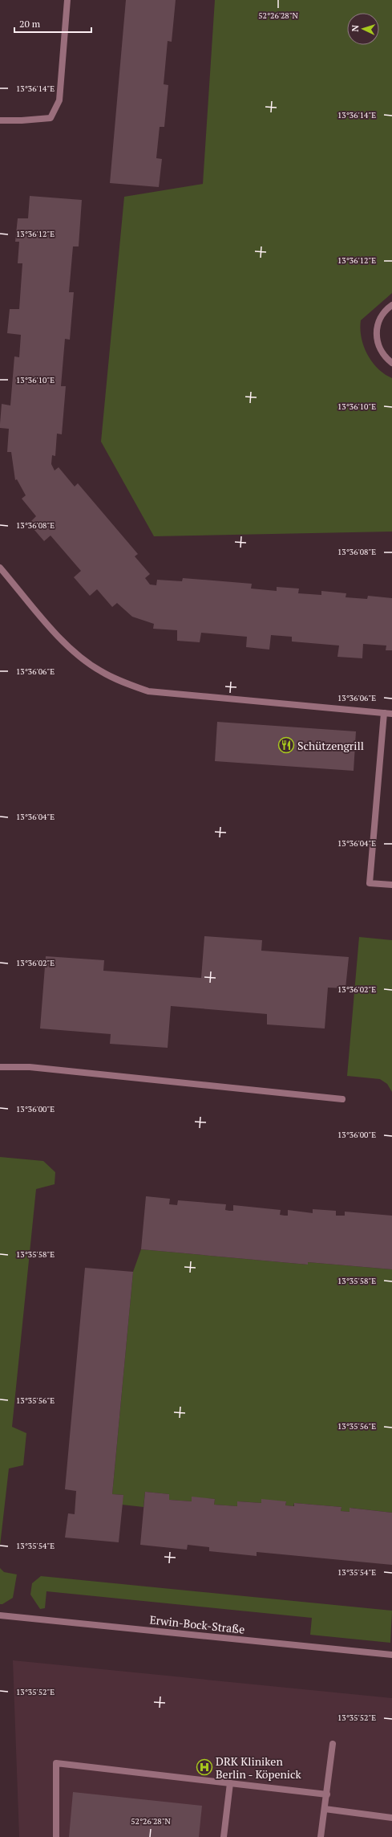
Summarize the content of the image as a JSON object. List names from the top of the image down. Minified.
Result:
{"streets":{"street":["Erwin-Bock-Straße"]},"places":{"restaurant":["Schützengrill"],"hospital":["DRK Kliniken Berlin - Köpenick"]},"scale_bar":"20 m","north":"left","coordinates":["52°26'28\"N","13°36'14\"E","13°36'12\"E","13°36'10\"E","13°36'08\"E","13°36'06\"E","13°36'04\"E","13°36'02\"E","13°36'00\"E","13°35'58\"E","13°35'56\"E","13°35'54\"E","13°35'52\"E"]}
